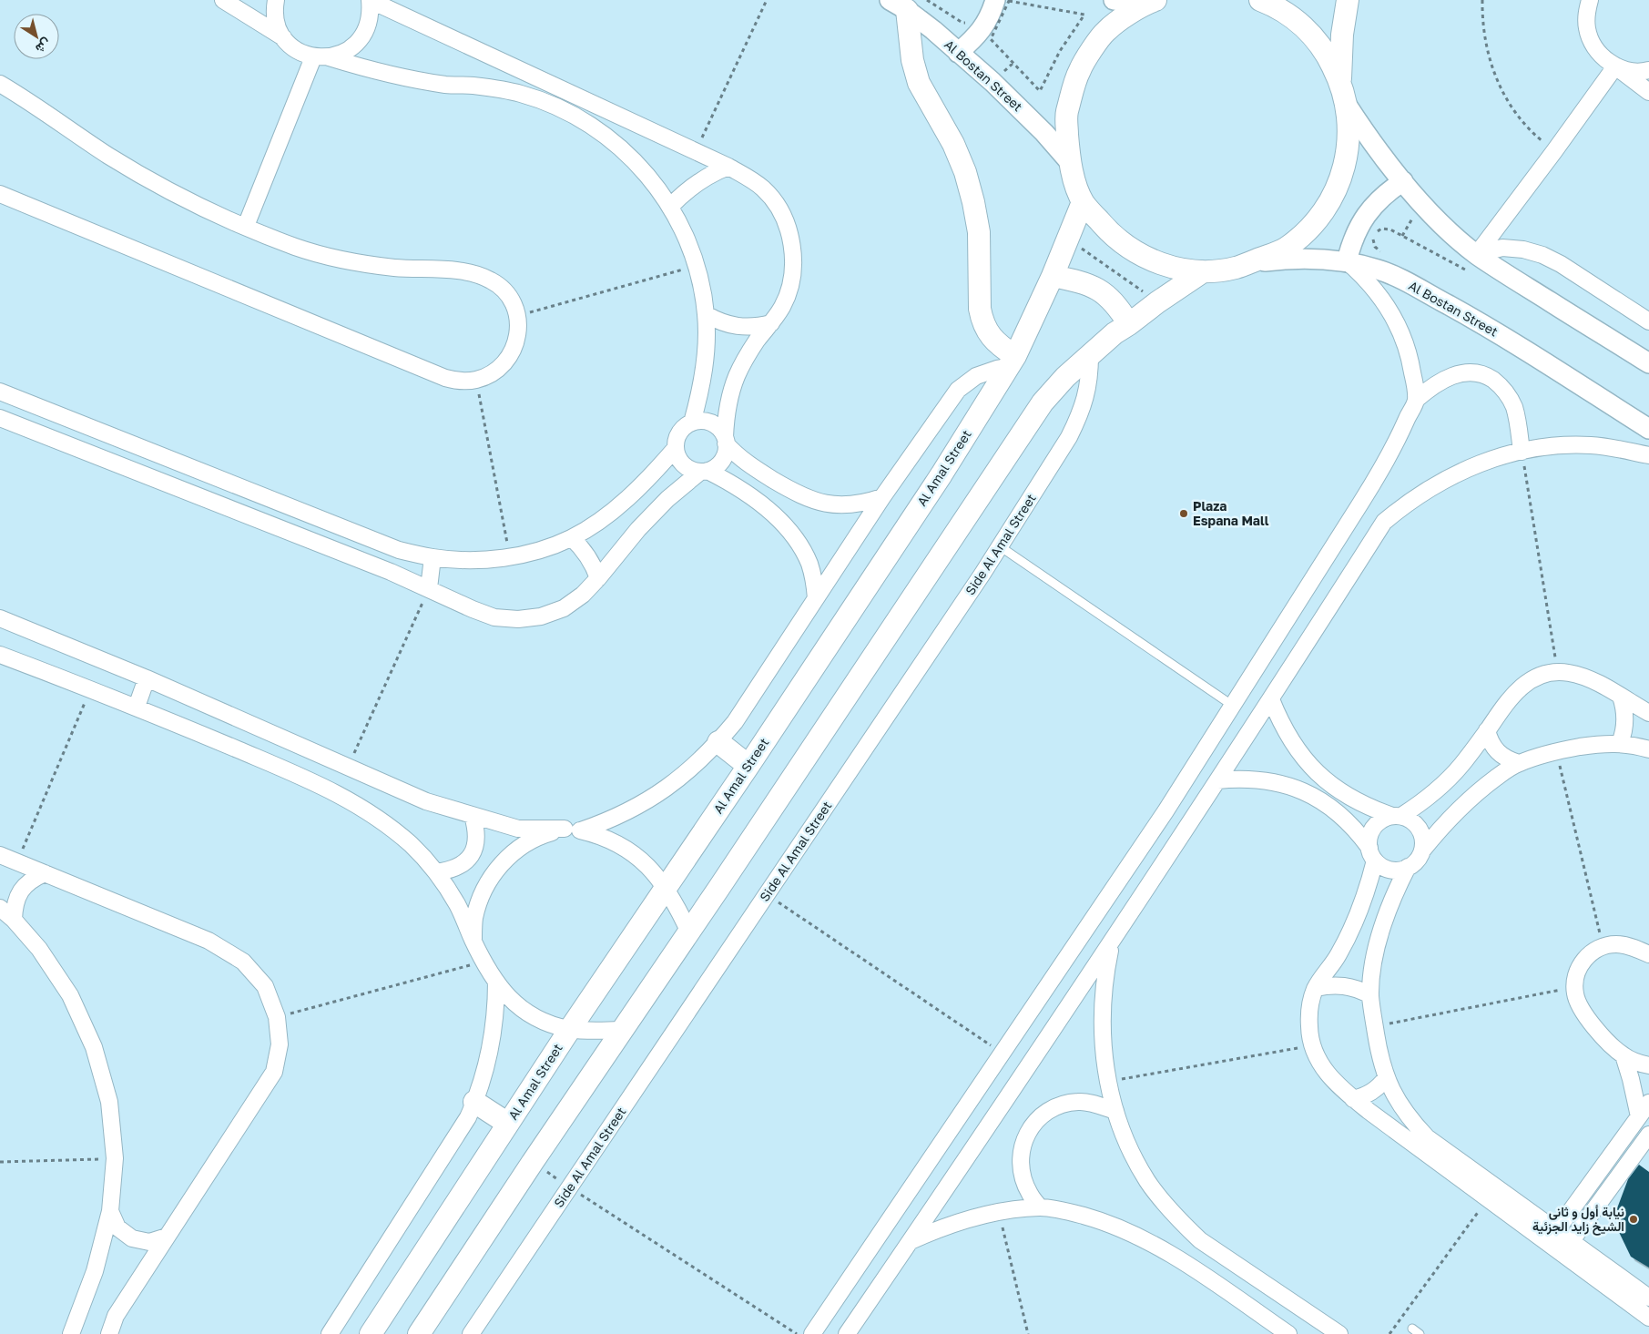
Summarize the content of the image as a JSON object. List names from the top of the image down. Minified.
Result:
{"streets":{"main road":["Al Amal Street"],"street":["Al Bostan Street","Side Al Amal Street"]},"places":["Plaza Espana Mall","نيابة أول و ثانى الشيخ زايد الجزئية"],"north":"bottom right"}
